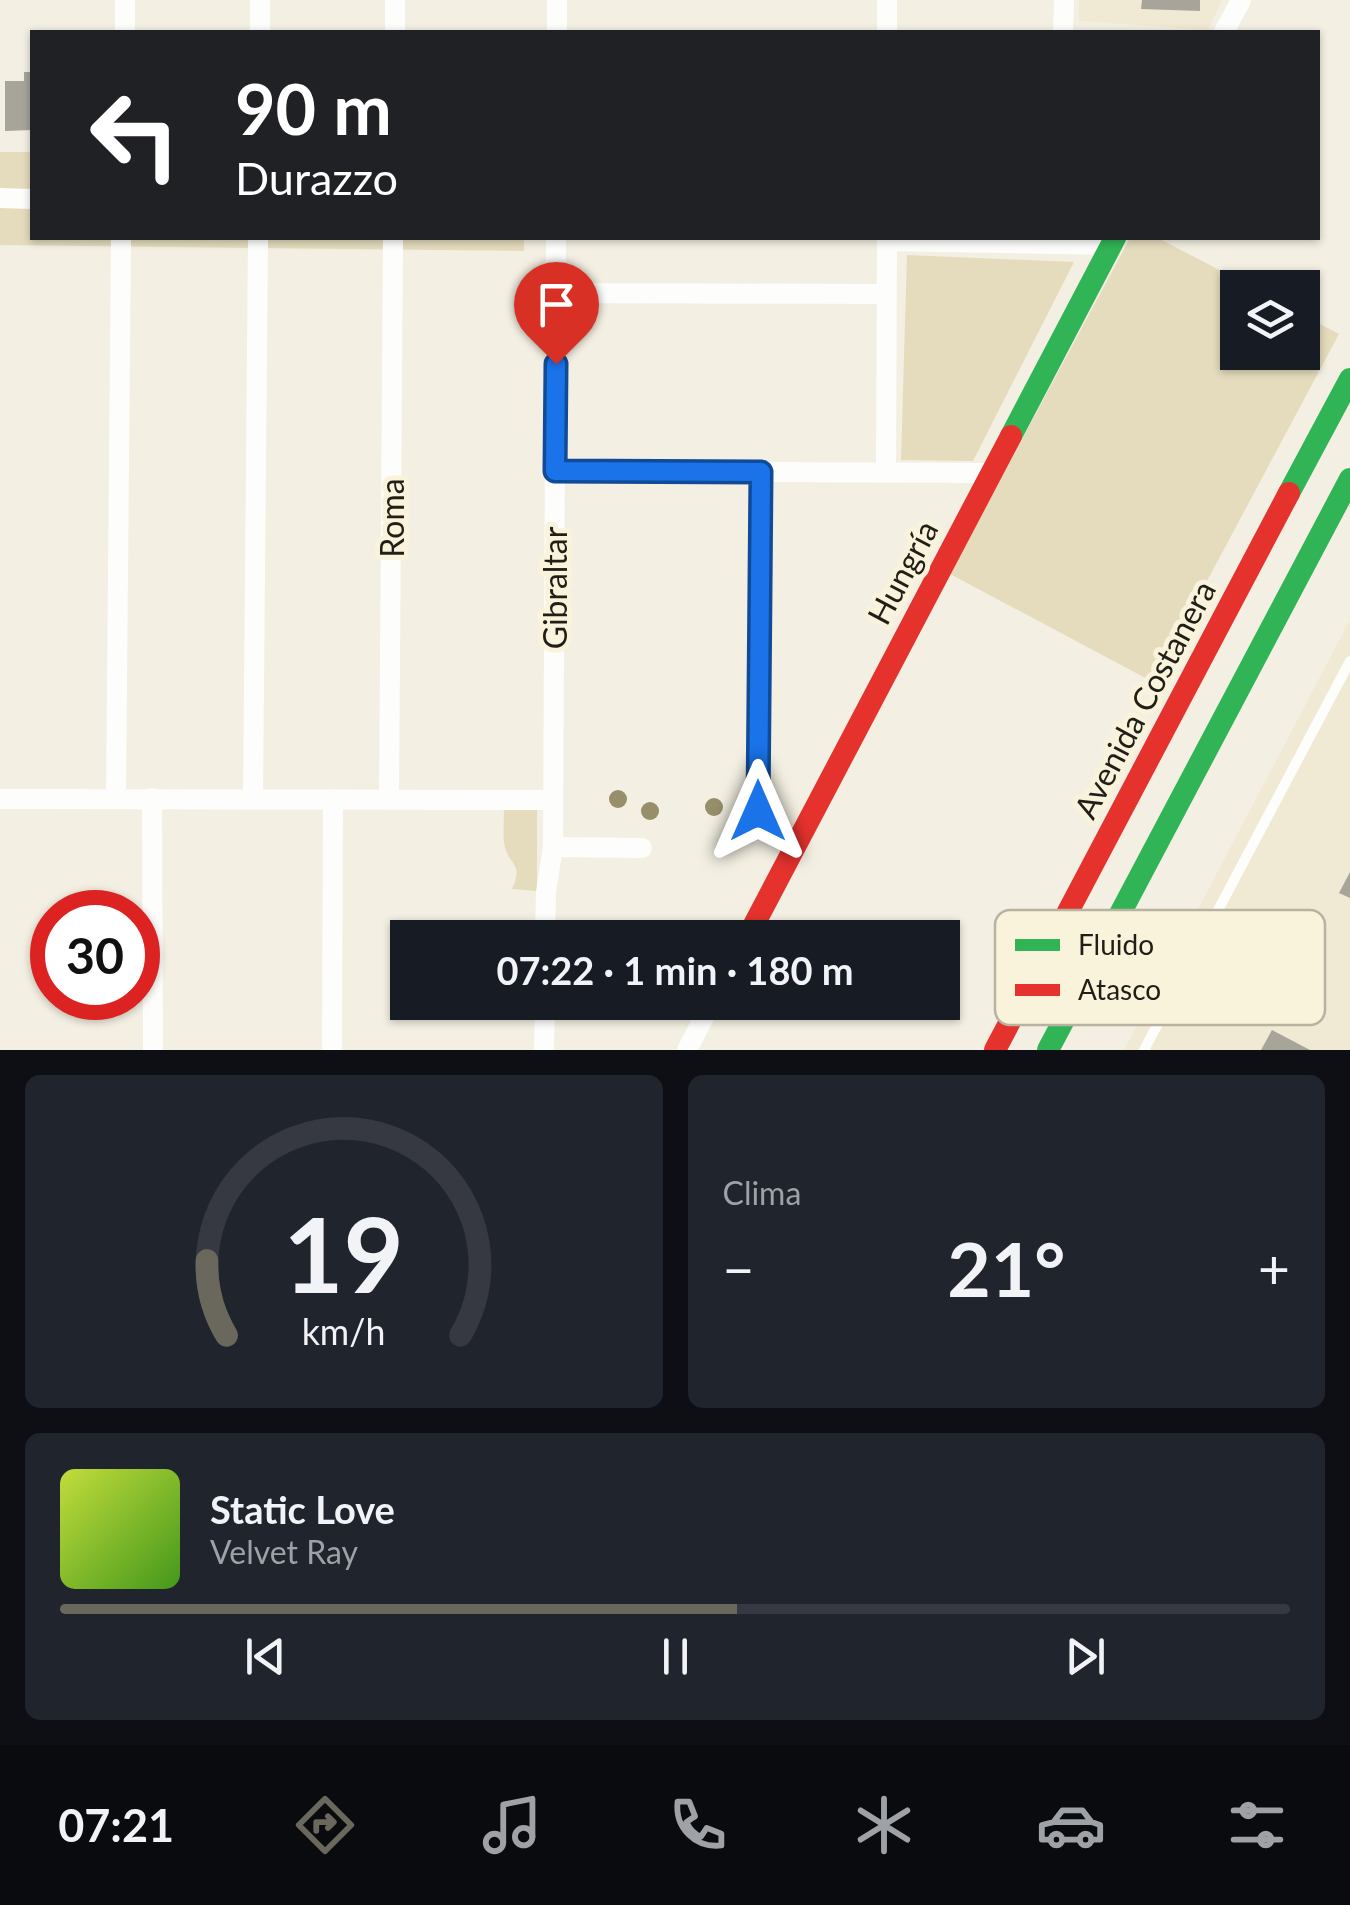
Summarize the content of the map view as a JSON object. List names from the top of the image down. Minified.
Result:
{"streets":{"main road":["Hungría","Avenida Costanera"],"street":["Roma","Gibraltar"]},"legend":["Fluido","Atasco"],"page":{"turn":["90 m","Durazzo"],"limit":"30","trip":"07:22 · 1 min · 180 m","tile":"Clima","heat":["−","21°","+"],"song":["Static Love","Velvet Ray"],"tabs":"07:21","gauge":["19","km/h"]}}
